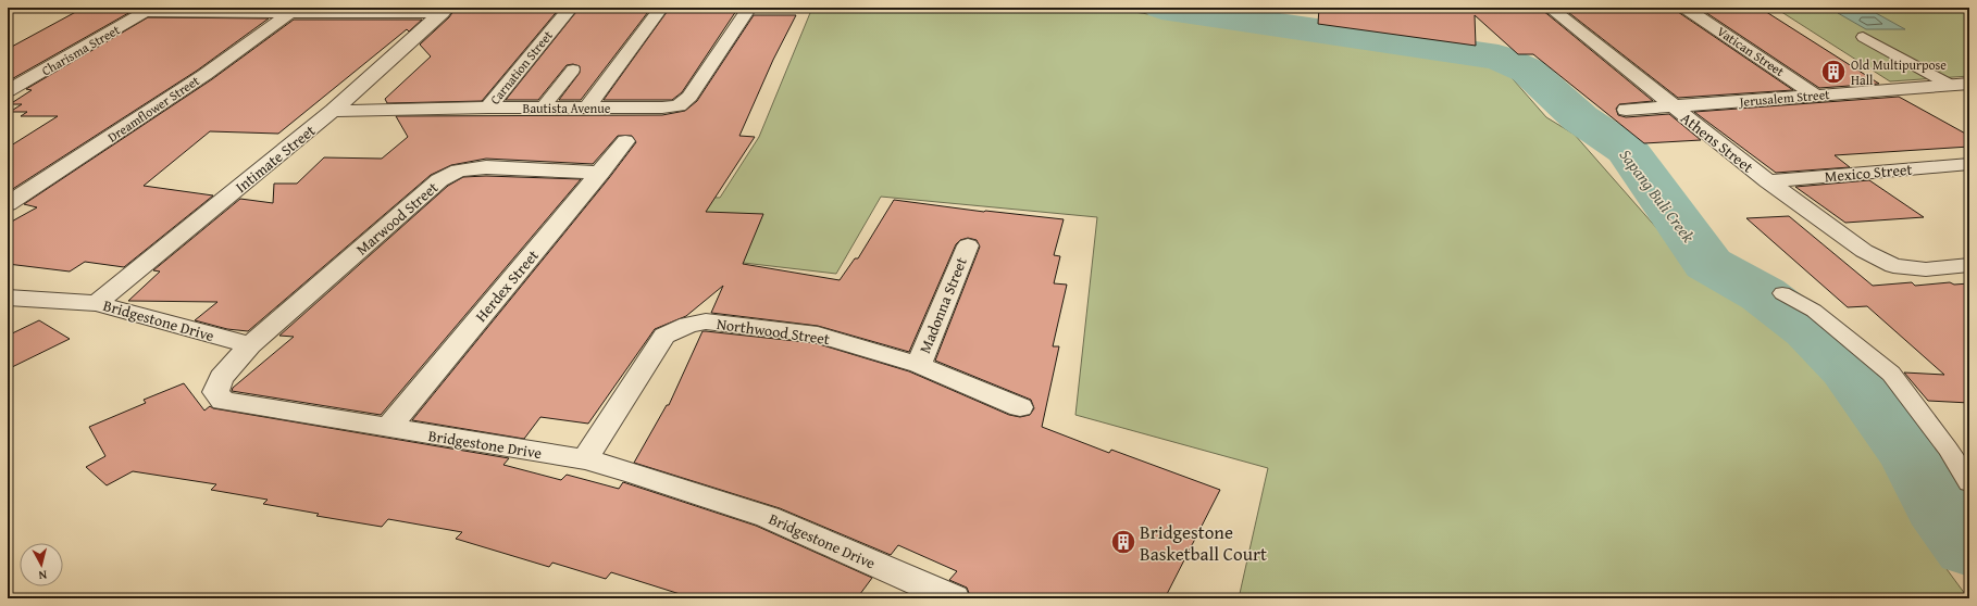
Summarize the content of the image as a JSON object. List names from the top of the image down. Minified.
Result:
{"streets":{"street":["Charisma Street","Vatican Street","Carnation Street","Jerusalem Street","Bautista Avenue","Dreamflower Street","Athens Street","Intimate Street","Mexico Street","Marwood Street","Herdex Street","Madonna Street","Bridgestone Drive","Northwood Street"]},"crossings":[["Vatican Street","Jerusalem Street"],["Carnation Street","Bautista Avenue"],["Jerusalem Street","Athens Street"],["Bautista Avenue","Intimate Street"],["Athens Street","Mexico Street"],["Intimate Street","Bridgestone Drive"],["Marwood Street","Herdex Street"],["Marwood Street","Bridgestone Drive"],["Herdex Street","Bridgestone Drive"],["Madonna Street","Northwood Street"],["Bridgestone Drive","Northwood Street"]],"water":["Sapang Buli Creek"],"places":{"building":["Old Multipurpose Hall","Bridgestone Basketball Court"]},"north":"bottom"}
